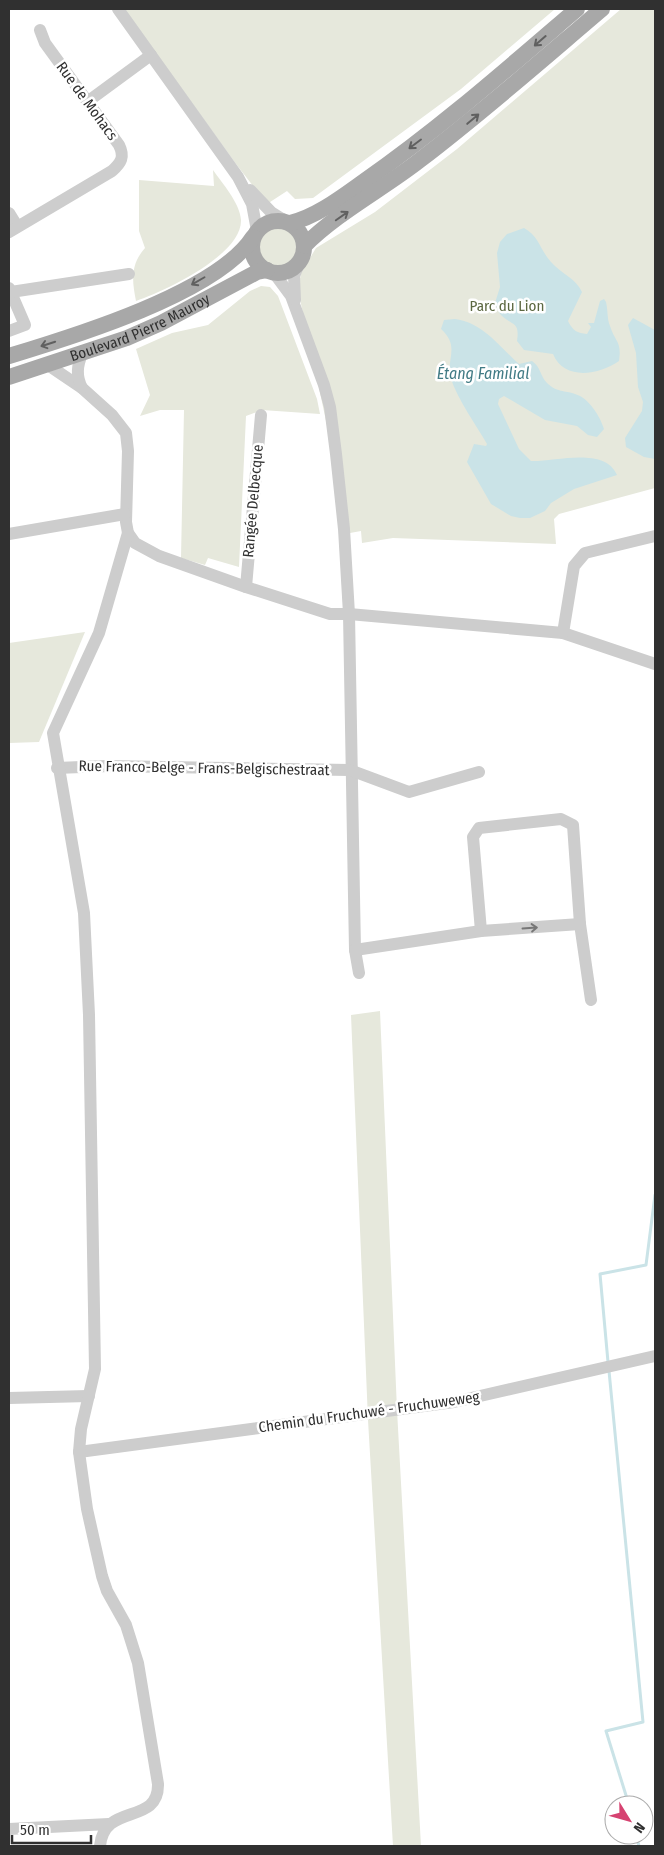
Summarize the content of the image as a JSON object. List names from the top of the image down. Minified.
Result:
{"streets":{"main road":["Boulevard Pierre Mauroy"],"street":["Rue de Mohacs","Rangée Delbecque","Rue Franco-Belge - Frans-Belgischestraat","Chemin du Fruchuwé - Fruchuweweg"]},"water":["Étang Familial"],"parks":["Parc du Lion"],"scale_bar":"50 m","north":"bottom right"}
